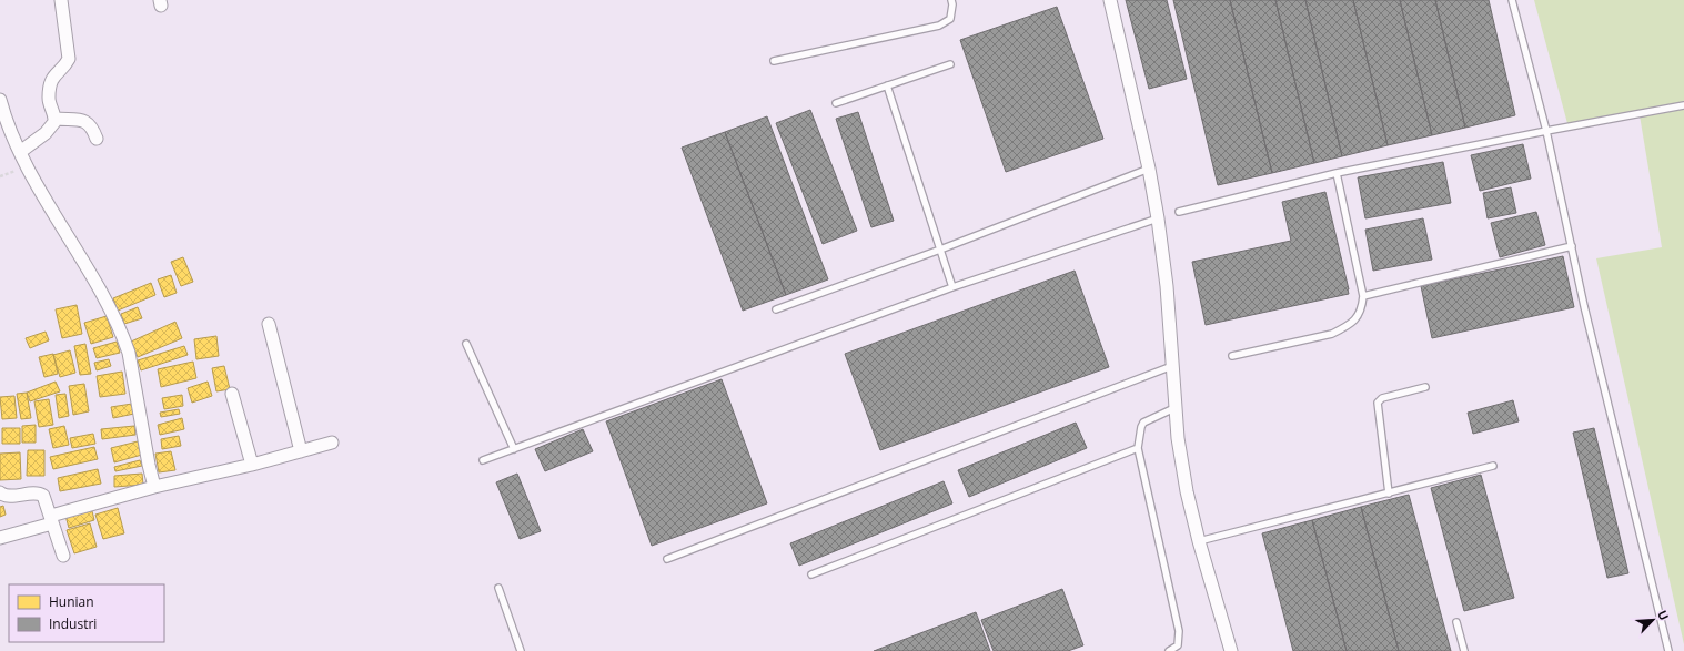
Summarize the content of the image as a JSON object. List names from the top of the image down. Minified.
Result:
{"legend":["Hunian","Industri"],"north":"top right"}
